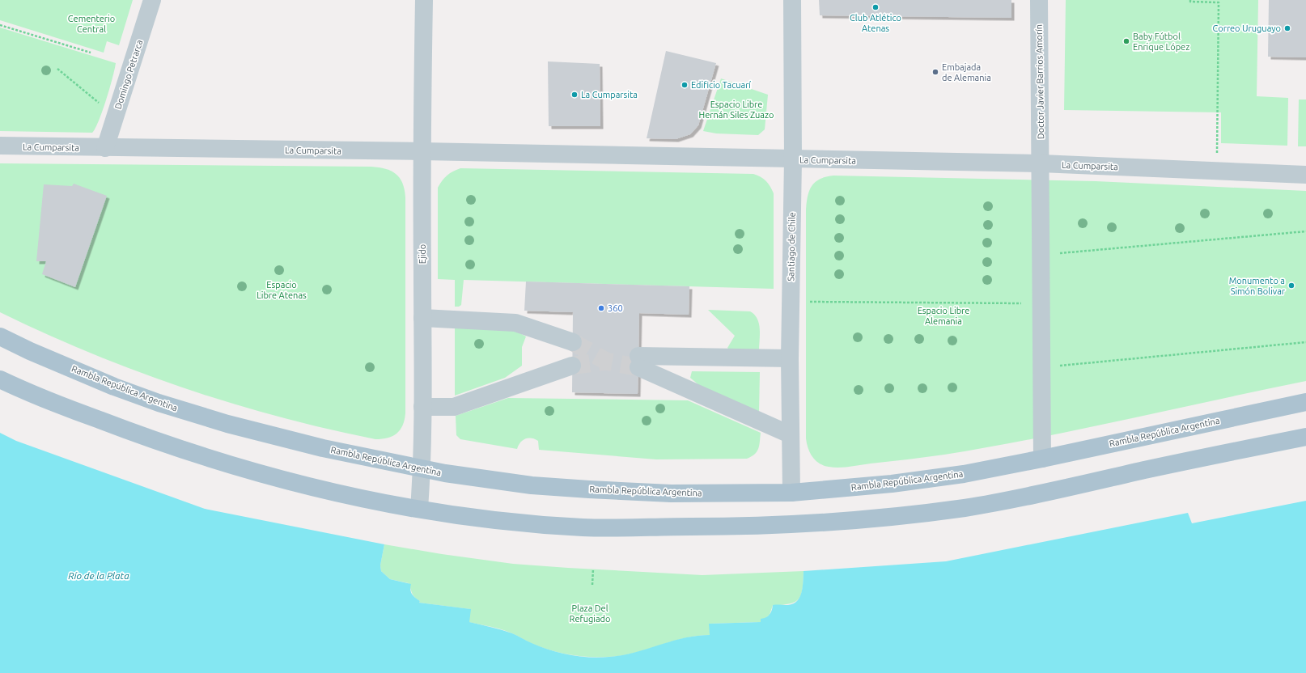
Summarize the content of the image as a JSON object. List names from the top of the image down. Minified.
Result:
{"streets":{"main road":["Rambla República Argentina"],"street":["Domingo Petrarca","Doctor Javier Barrios Amorín","La Cumparsita","Santiago de Chile","Ejido"]},"crossings":[["Domingo Petrarca","La Cumparsita"],["Doctor Javier Barrios Amorín","La Cumparsita"],["Doctor Javier Barrios Amorín","Rambla República Argentina"],["La Cumparsita","Santiago de Chile"],["La Cumparsita","Ejido"],["Santiago de Chile","Rambla República Argentina"],["Ejido","Rambla República Argentina"]],"water":["Río de la Plata"],"parks":["Cementerio Central","Espacio Libre Hernán Siles Zuazo","Espacio Libre Atenas","Espacio Libre Alemania","Plaza Del Refugiado"],"places":["Club Atlético Atenas","Correo Uruguayo","Baby Fútbol Enrique López","Embajada de Alemania","Edificio Tacuarí","La Cumparsita","Monumento a Simón Bolivar","360"]}
